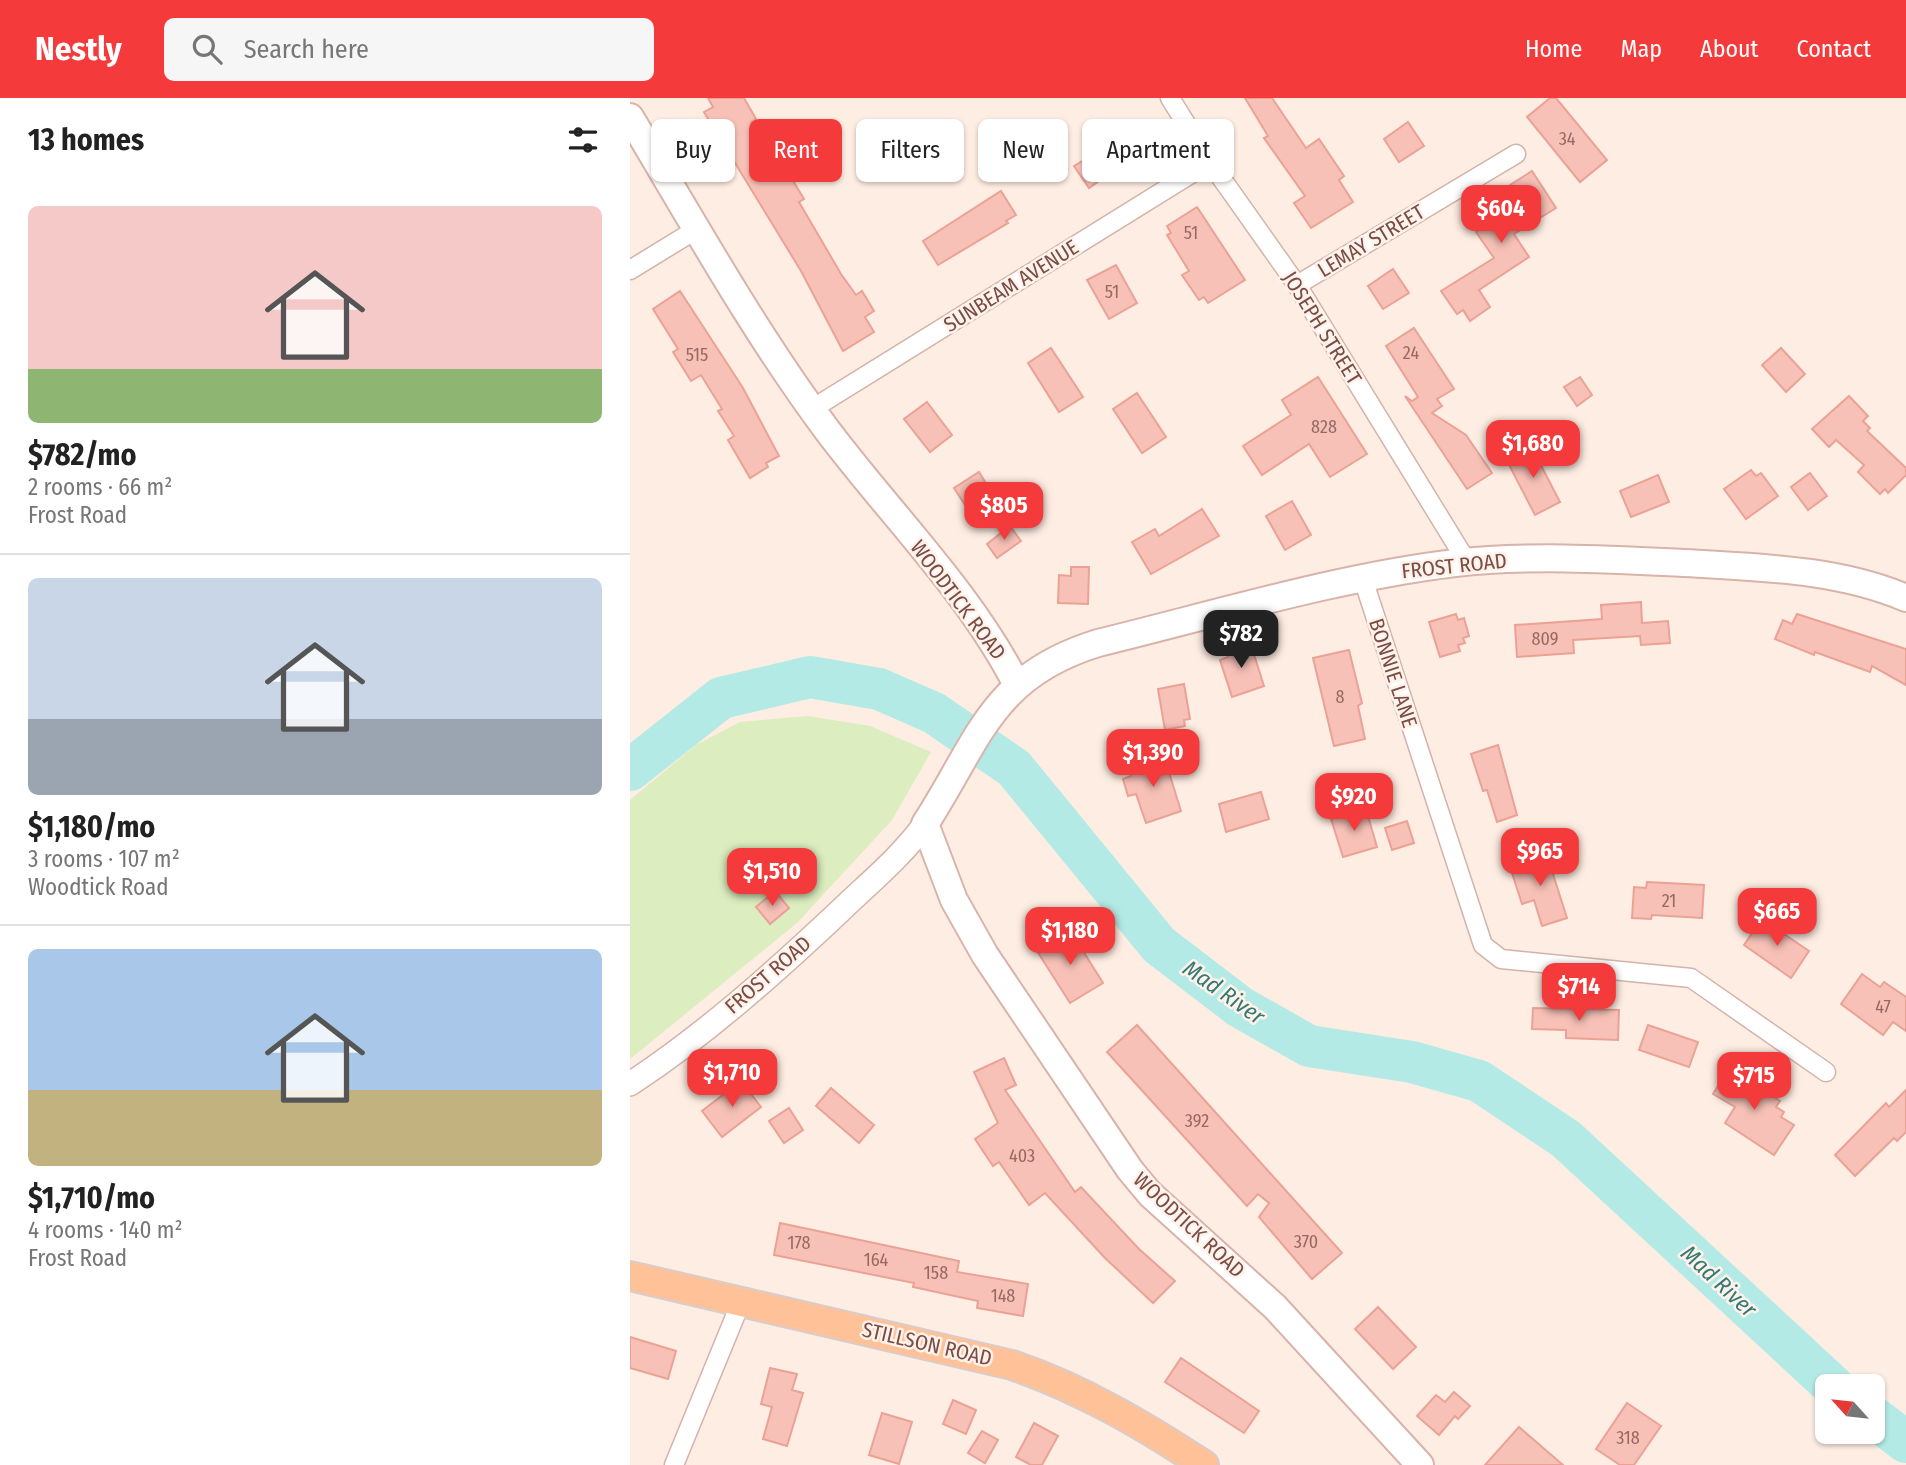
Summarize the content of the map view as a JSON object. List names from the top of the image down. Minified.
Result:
{"streets":{"main road":["FROST ROAD","WOODTICK ROAD","STILLSON ROAD"],"street":["LEMAY STREET","SUNBEAM AVENUE","JOSEPH STREET","BONNIE LANE"]},"crossings":[["LEMAY STREET","JOSEPH STREET"],["SUNBEAM AVENUE","WOODTICK ROAD"],["JOSEPH STREET","FROST ROAD"],["FROST ROAD","WOODTICK ROAD"],["FROST ROAD","BONNIE LANE"]],"water":["Mad River"],"house_numbers":["34","51","51","24","515","828","809","8","21","47","392","403","370","178","164","158","148","318"],"north":"top left","page":{"header":"Nestly","search":"Search here","nav":["Home","Map","About","Contact"],"heading":"13 homes","chip":["Buy","Rent","Filters","New","Apartment"],"list":[{"name":"$782/mo","note":"2 rooms · 66 m² · Frost Road"},{"name":"$1,180/mo","note":"3 rooms · 107 m² · Woodtick Road"},{"name":"$1,710/mo","note":"4 rooms · 140 m² · Frost Road"}],"price":["$604","$1,680","$805","$782","$1,390","$920","$965","$1,510","$665","$1,180","$714","$1,710","$715"]}}
